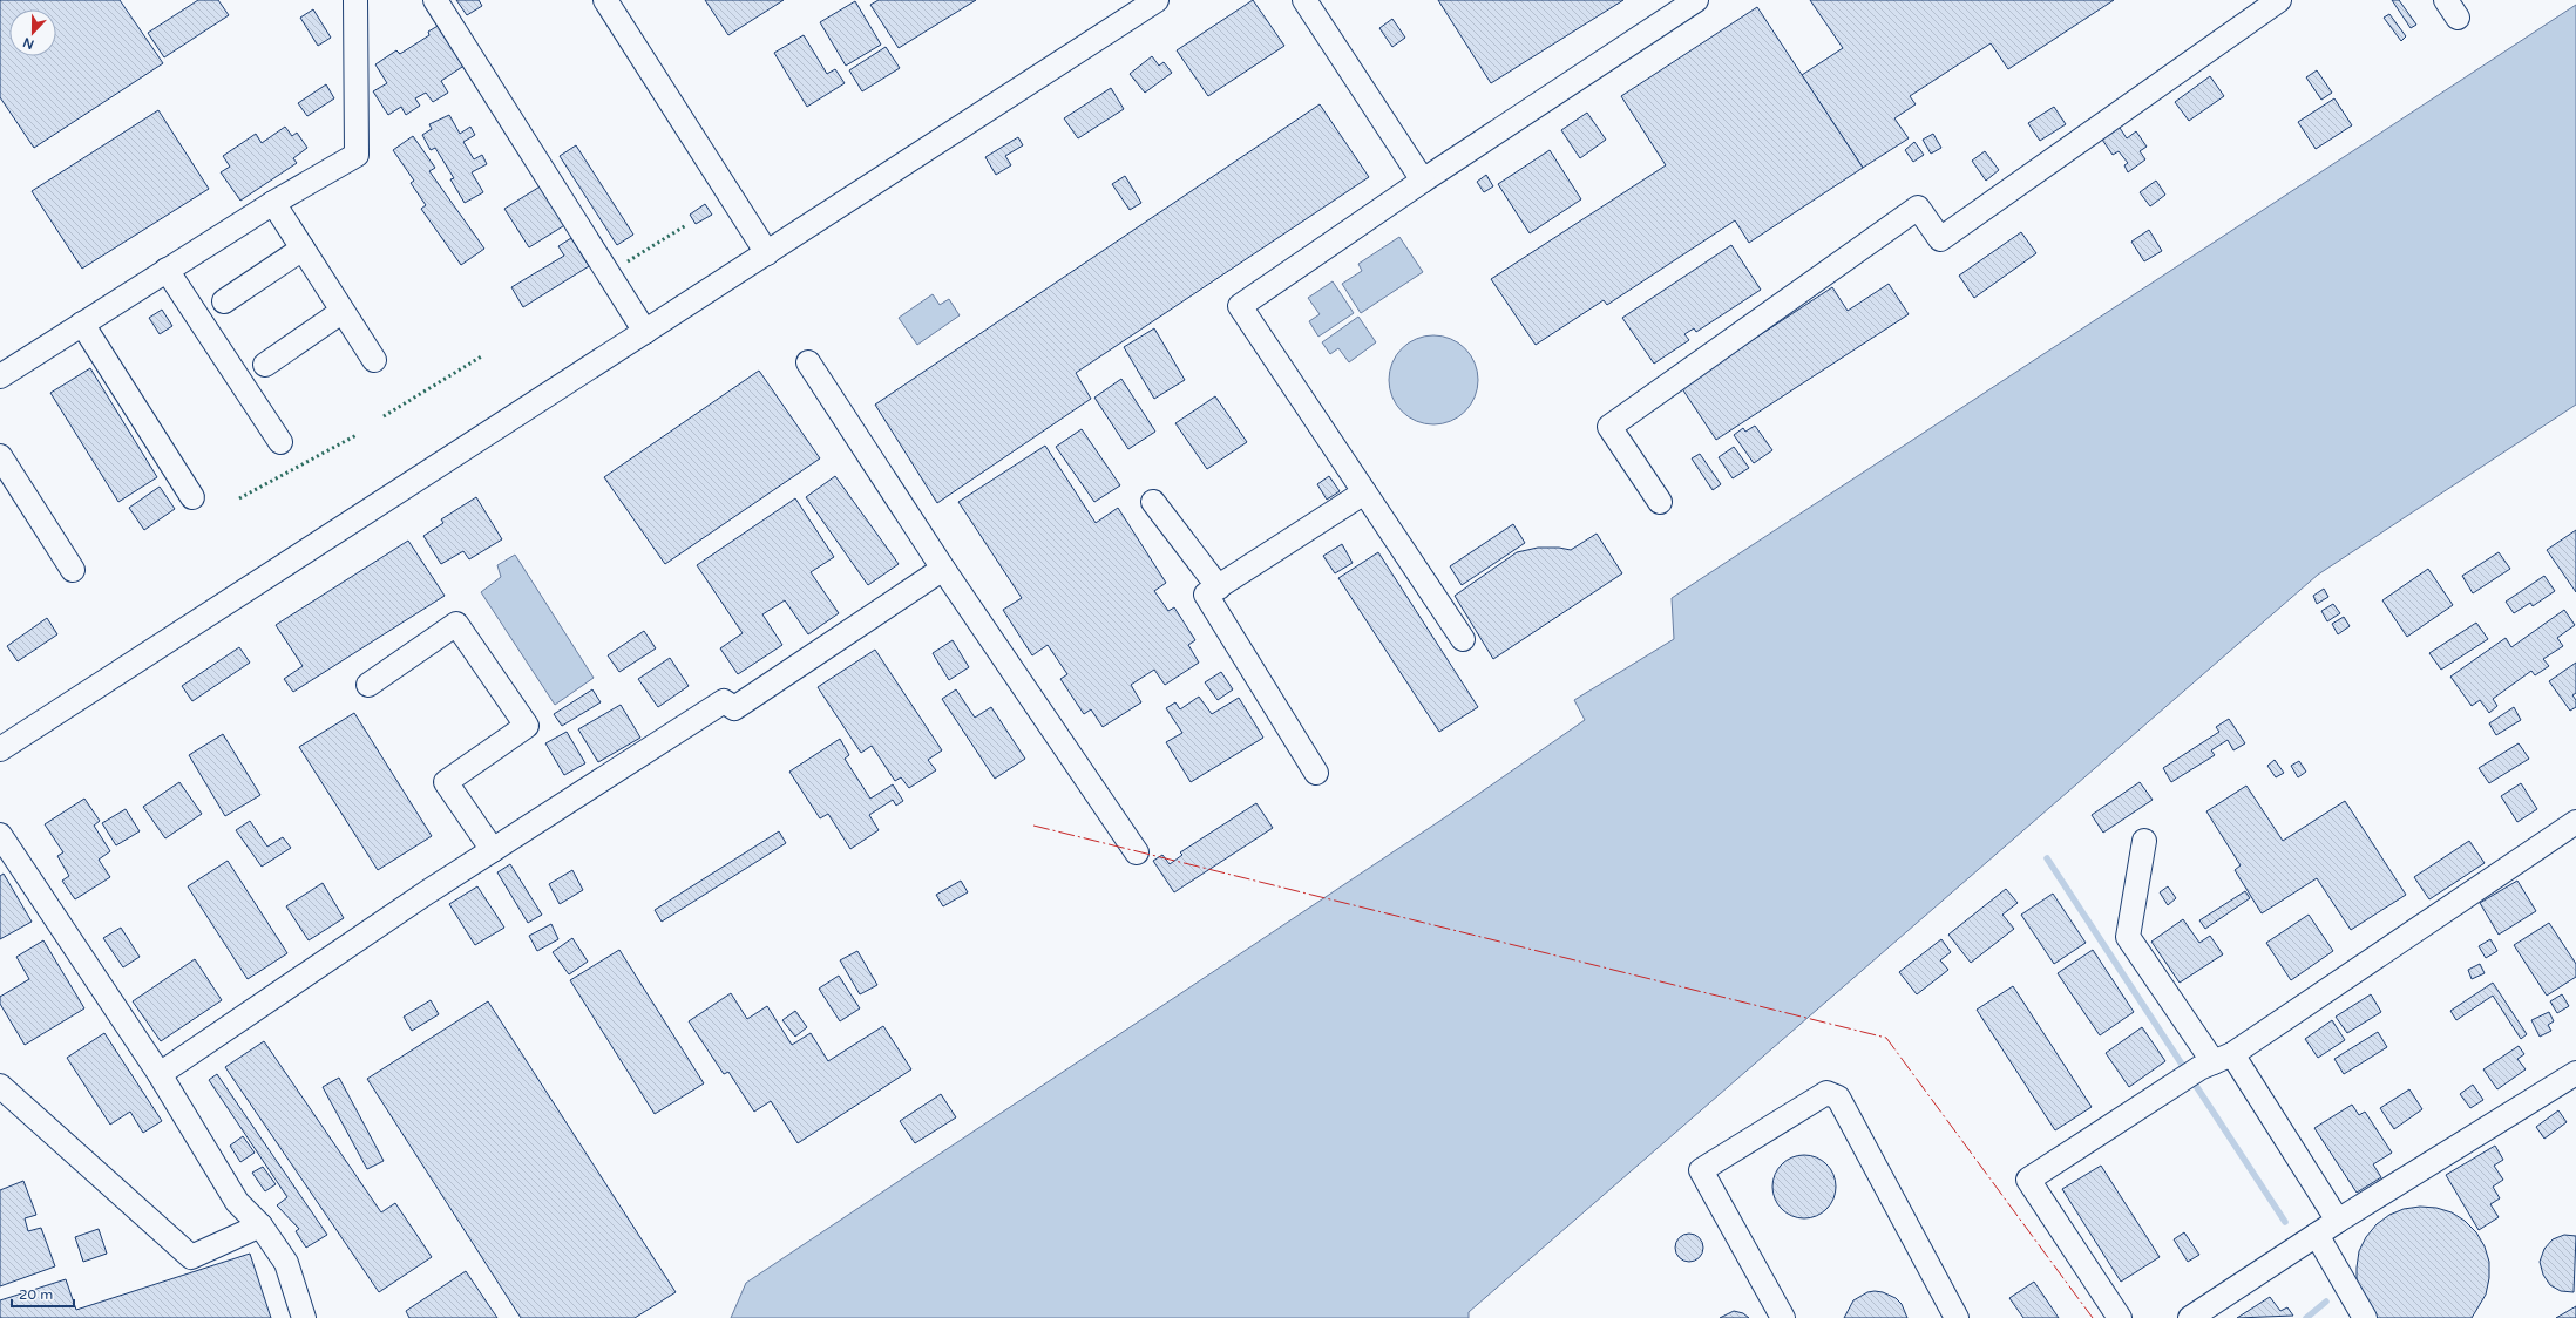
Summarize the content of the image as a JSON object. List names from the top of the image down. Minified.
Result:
{"scale_bar":"20 m","north":"bottom"}
